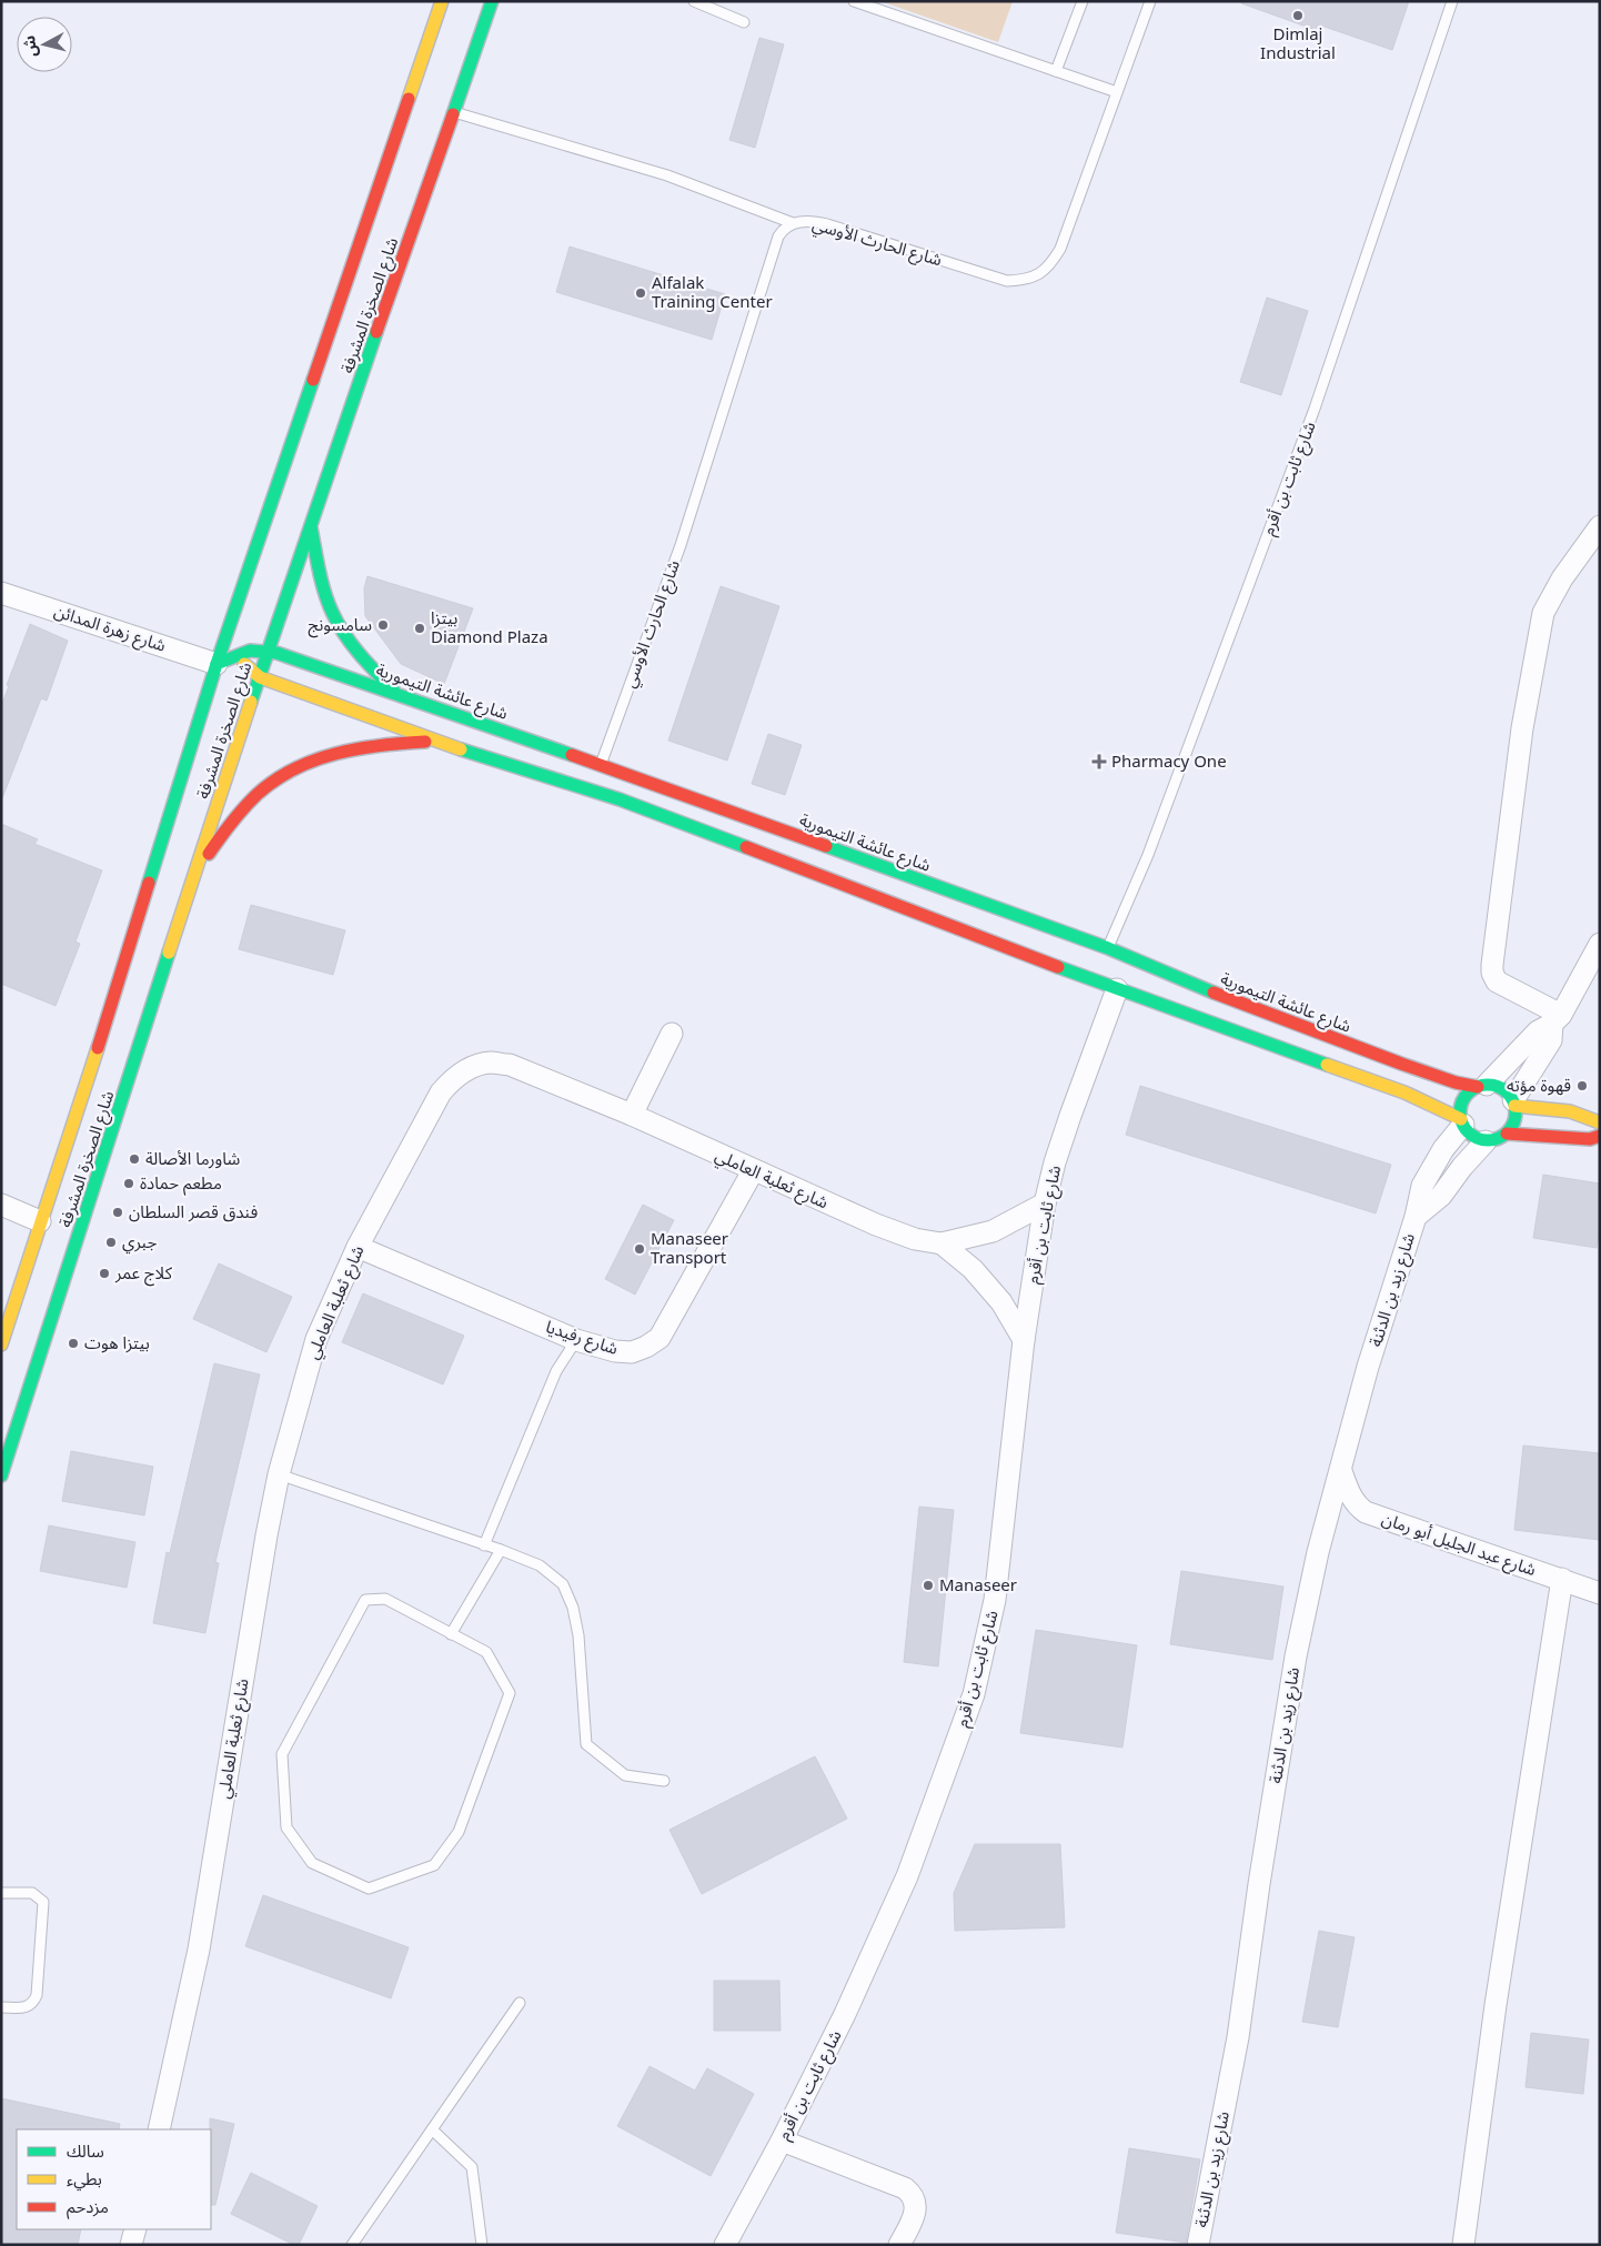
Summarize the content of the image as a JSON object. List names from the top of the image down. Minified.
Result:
{"streets":{"main road":["شارع الصخرة المشرفة","شارع عائشة التيمورية"],"street":["شارع ثابت بن أقرم","شارع زهرة المدائن","شارع ثعلبة العاملي","شارع زيد بن الدثنة","شارع رفيديا","شارع عبد الجليل أبو رمان"],"lane":["شارع الحارث الأوسي"]},"crossings":[["شارع الحارث الأوسي","شارع عائشة التيمورية"],["شارع الصخرة المشرفة","شارع زهرة المدائن"],["شارع الصخرة المشرفة","شارع عائشة التيمورية"],["شارع ثابت بن أقرم","شارع عائشة التيمورية"],["شارع ثابت بن أقرم","شارع ثعلبة العاملي"],["شارع زهرة المدائن","شارع عائشة التيمورية"],["شارع عائشة التيمورية","شارع زيد بن الدثنة"],["شارع ثعلبة العاملي","شارع رفيديا"],["شارع زيد بن الدثنة","شارع عبد الجليل أبو رمان"]],"places":{"other":["Dimlaj Industrial","Alfalak Training Center","سامسونج","بيتزا Diamond Plaza","قهوة مؤته","شاورما الأصالة","مطعم حمادة","فندق قصر السلطان","جبري","Manaseer Transport","كلاج عمر","بيتزا هوت","Manaseer"],"health":["Pharmacy One"]},"legend":["سالك","بطيء","مزدحم"],"north":"left"}
